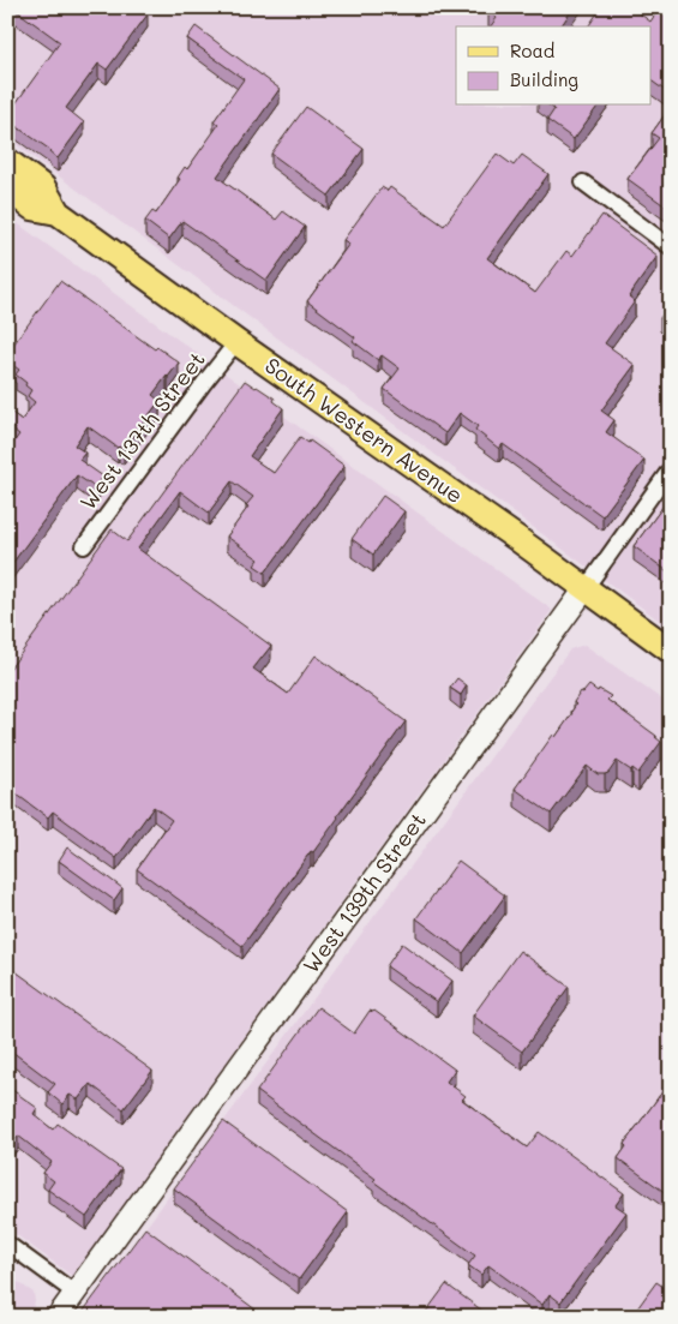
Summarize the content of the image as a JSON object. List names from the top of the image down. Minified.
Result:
{"streets":{"main road":["South Western Avenue"],"street":["West 137th Street","West 139th Street"]},"crossings":[["West 137th Street","South Western Avenue"],["South Western Avenue","West 139th Street"]],"legend":["Road","Building"]}
